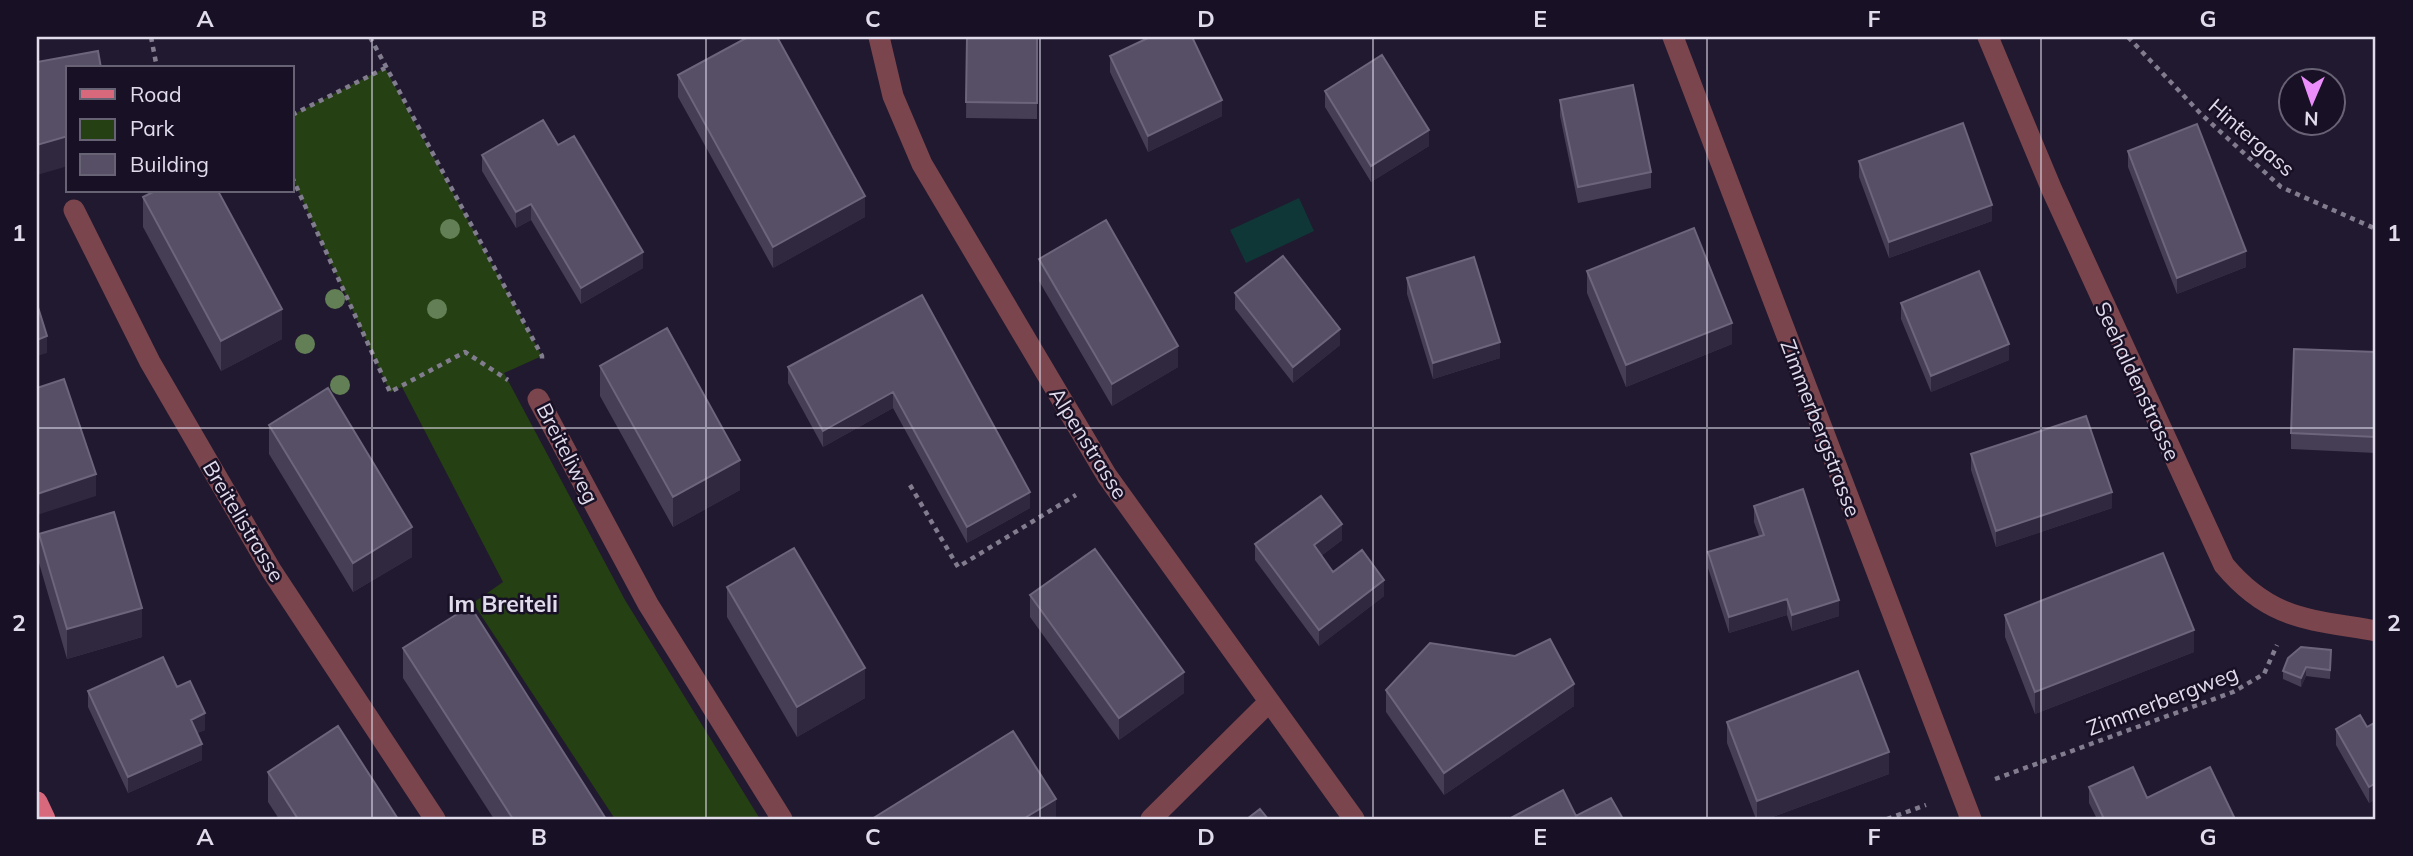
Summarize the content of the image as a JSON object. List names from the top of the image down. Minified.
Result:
{"streets":{"street":["Seehaldenstrasse","Zimmerbergstrasse","Alpenstrasse","Breiteliweg","Breitelistrasse"],"path":["Hintergass","Zimmerbergweg"]},"crossings":[["Seehaldenstrasse","Zimmerbergweg"]],"districts":["Im Breiteli"],"legend":["Road","Park","Building"],"north":"bottom","grid":{"columns":["A","B","C","D","E","F","G"],"rows":["1","2"]}}
